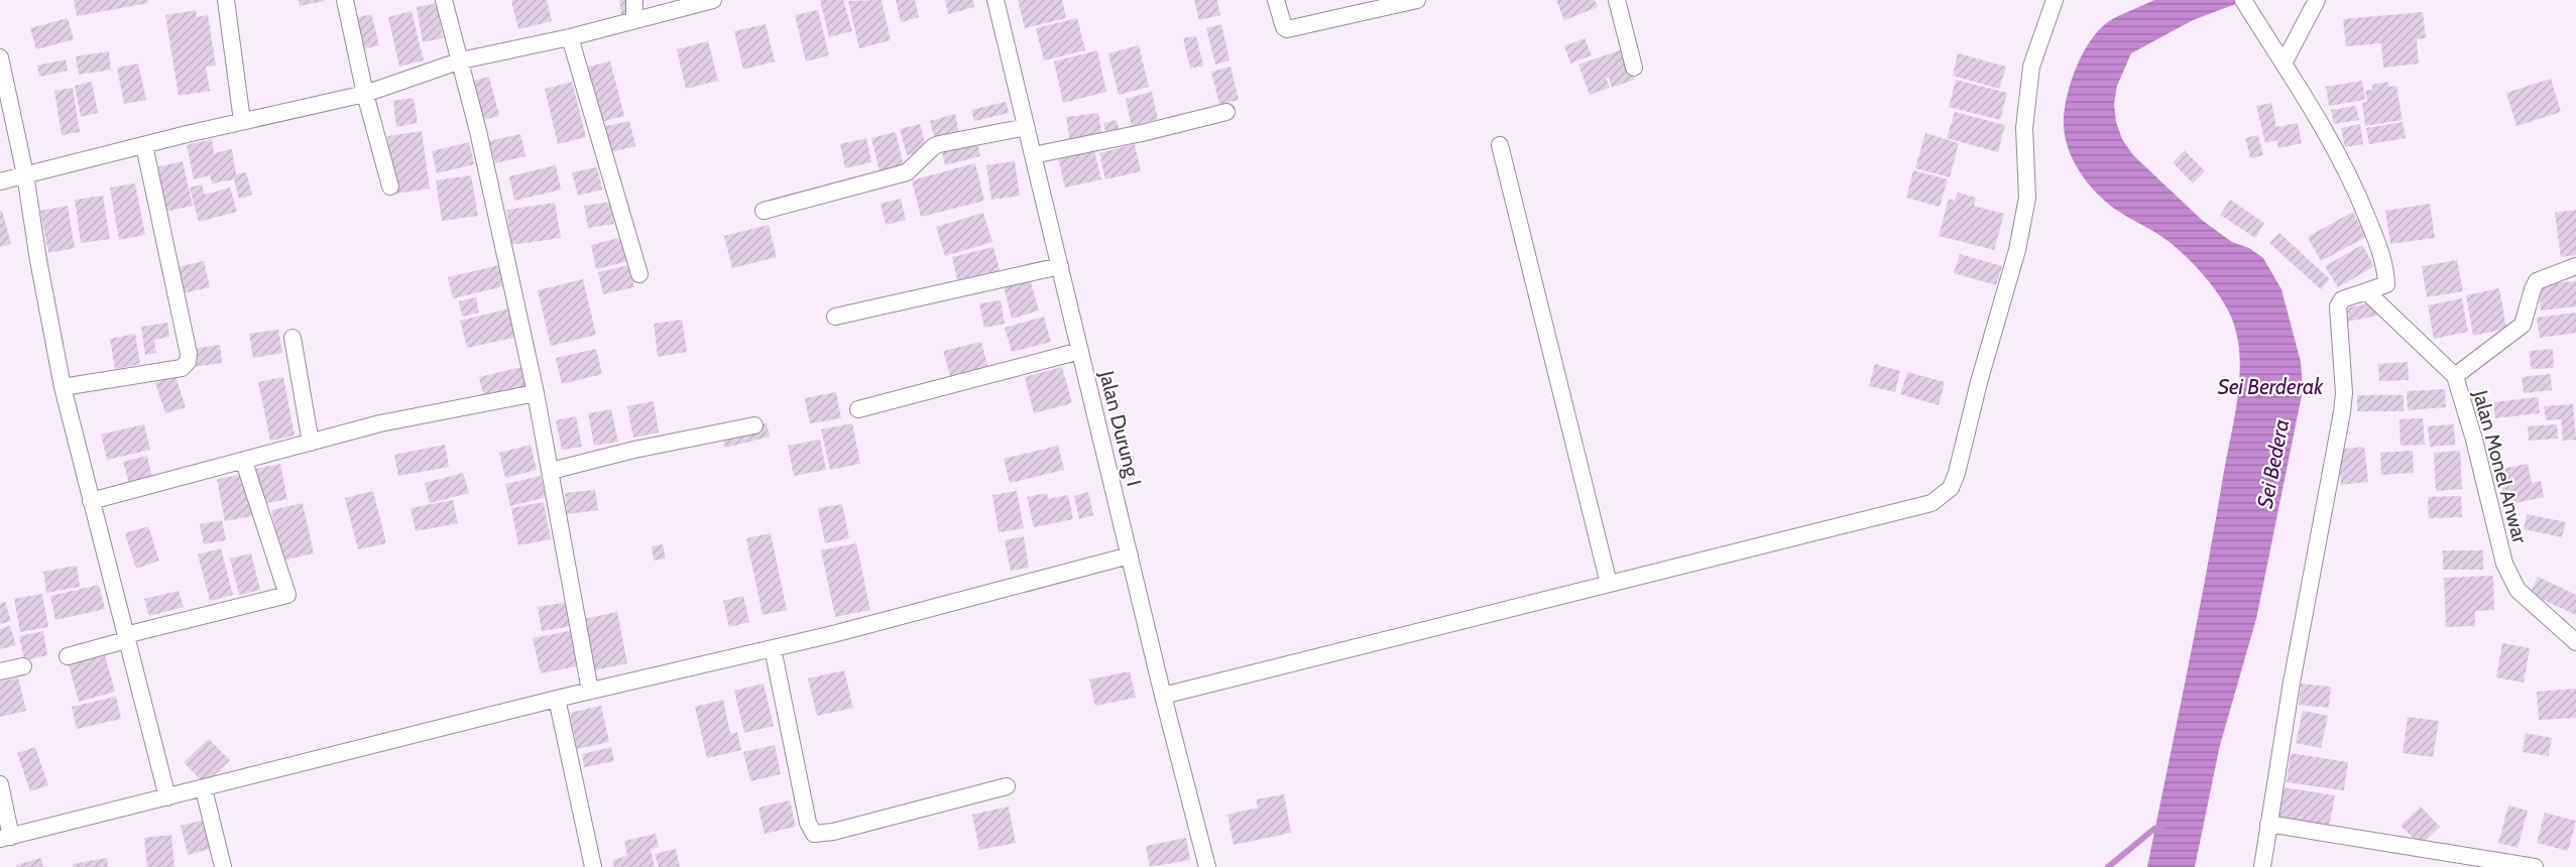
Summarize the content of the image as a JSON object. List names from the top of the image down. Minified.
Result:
{"streets":{"street":["Jalan Durung I","Jalan Monel Anwar"]},"water":["Sei Berderak","Sei Bedera"]}
